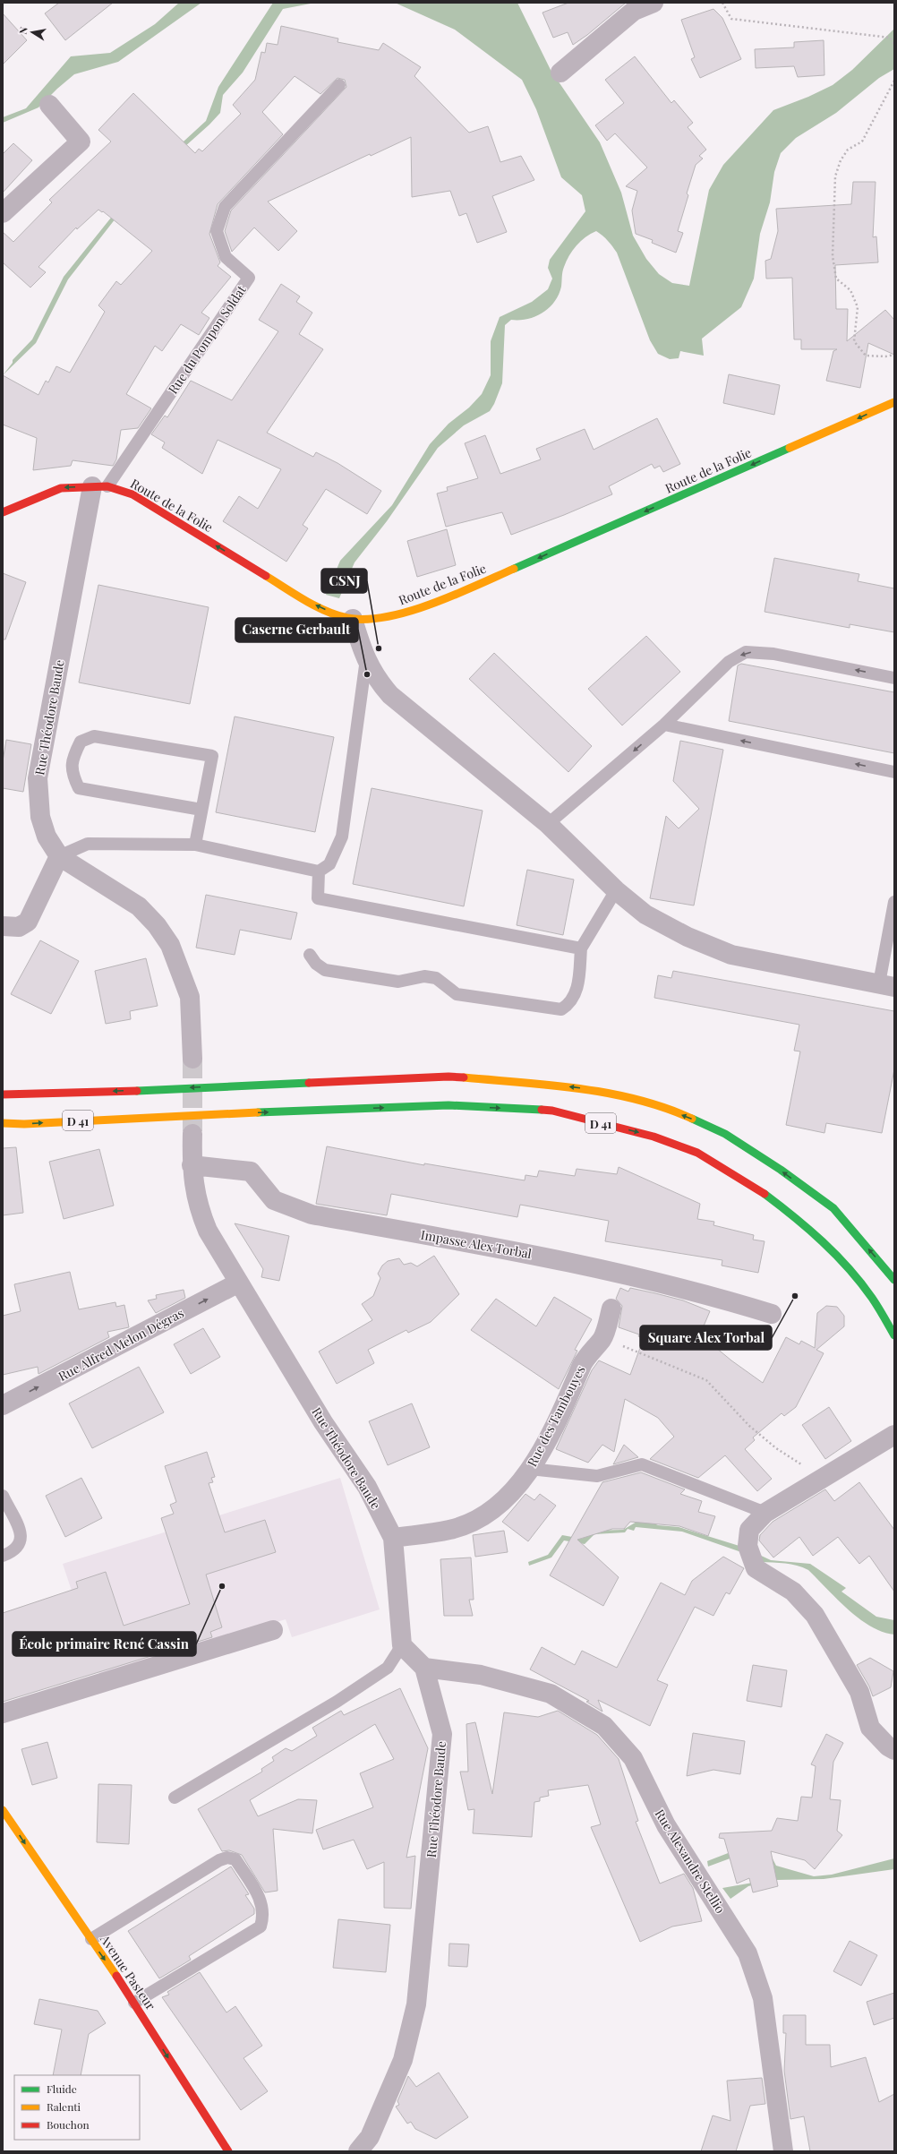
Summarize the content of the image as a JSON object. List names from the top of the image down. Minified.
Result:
{"streets":{"main road":["Route de la Folie","D 41","Avenue Pasteur"],"street":["Rue Théodore Baude","Impasse Alex Torbal","Rue Alfred Melon Dégras","Rue des Tambouyes","Rue Alexandre Stellio"],"lane":["Rue du Pompon Soldat"]},"crossings":[["Rue du Pompon Soldat","Route de la Folie"],["Rue du Pompon Soldat","Rue Théodore Baude"],["Route de la Folie","Rue Théodore Baude"],["Rue Théodore Baude","Impasse Alex Torbal"],["Rue Théodore Baude","Rue Alfred Melon Dégras"],["Rue Théodore Baude","Rue des Tambouyes"],["Rue Théodore Baude","Rue Alexandre Stellio"]],"one_way":["Route de la Folie","Rue Alfred Melon Dégras","Avenue Pasteur"],"places":["CSNJ","Caserne Gerbault","Square Alex Torbal","École primaire René Cassin"],"legend":["Fluide","Ralenti","Bouchon"],"north":"left"}
